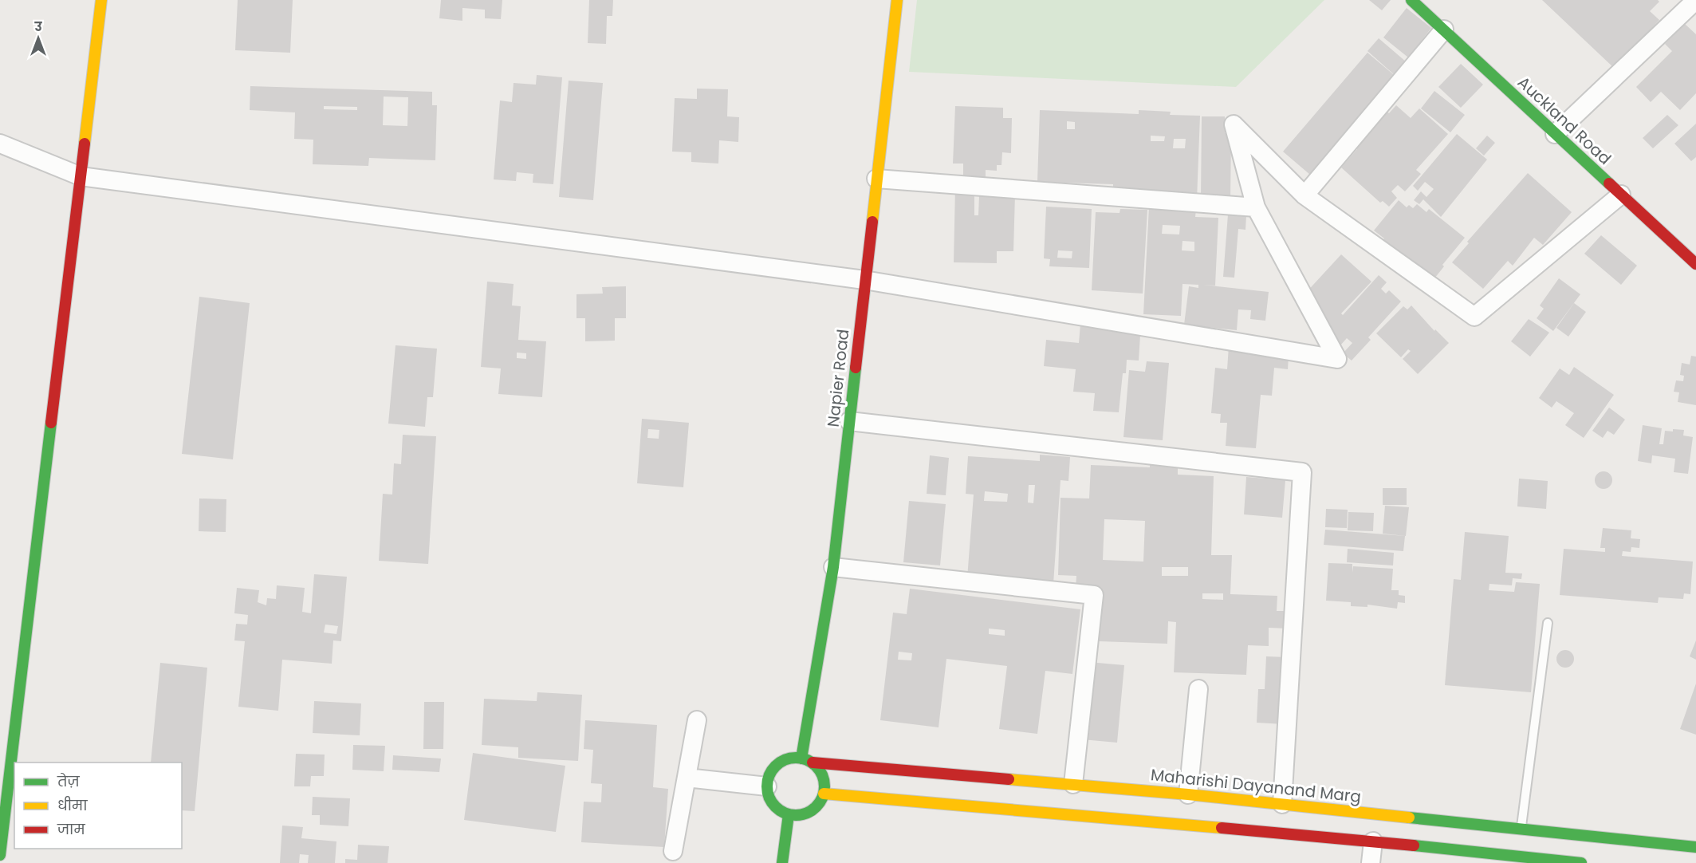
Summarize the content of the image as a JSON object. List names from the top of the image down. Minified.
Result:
{"streets":{"street":["Auckland Road","Napier Road","Maharishi Dayanand Marg"]},"crossings":[["Napier Road","Maharishi Dayanand Marg"]],"legend":["तेज़","धीमा","जाम"],"north":"top"}
